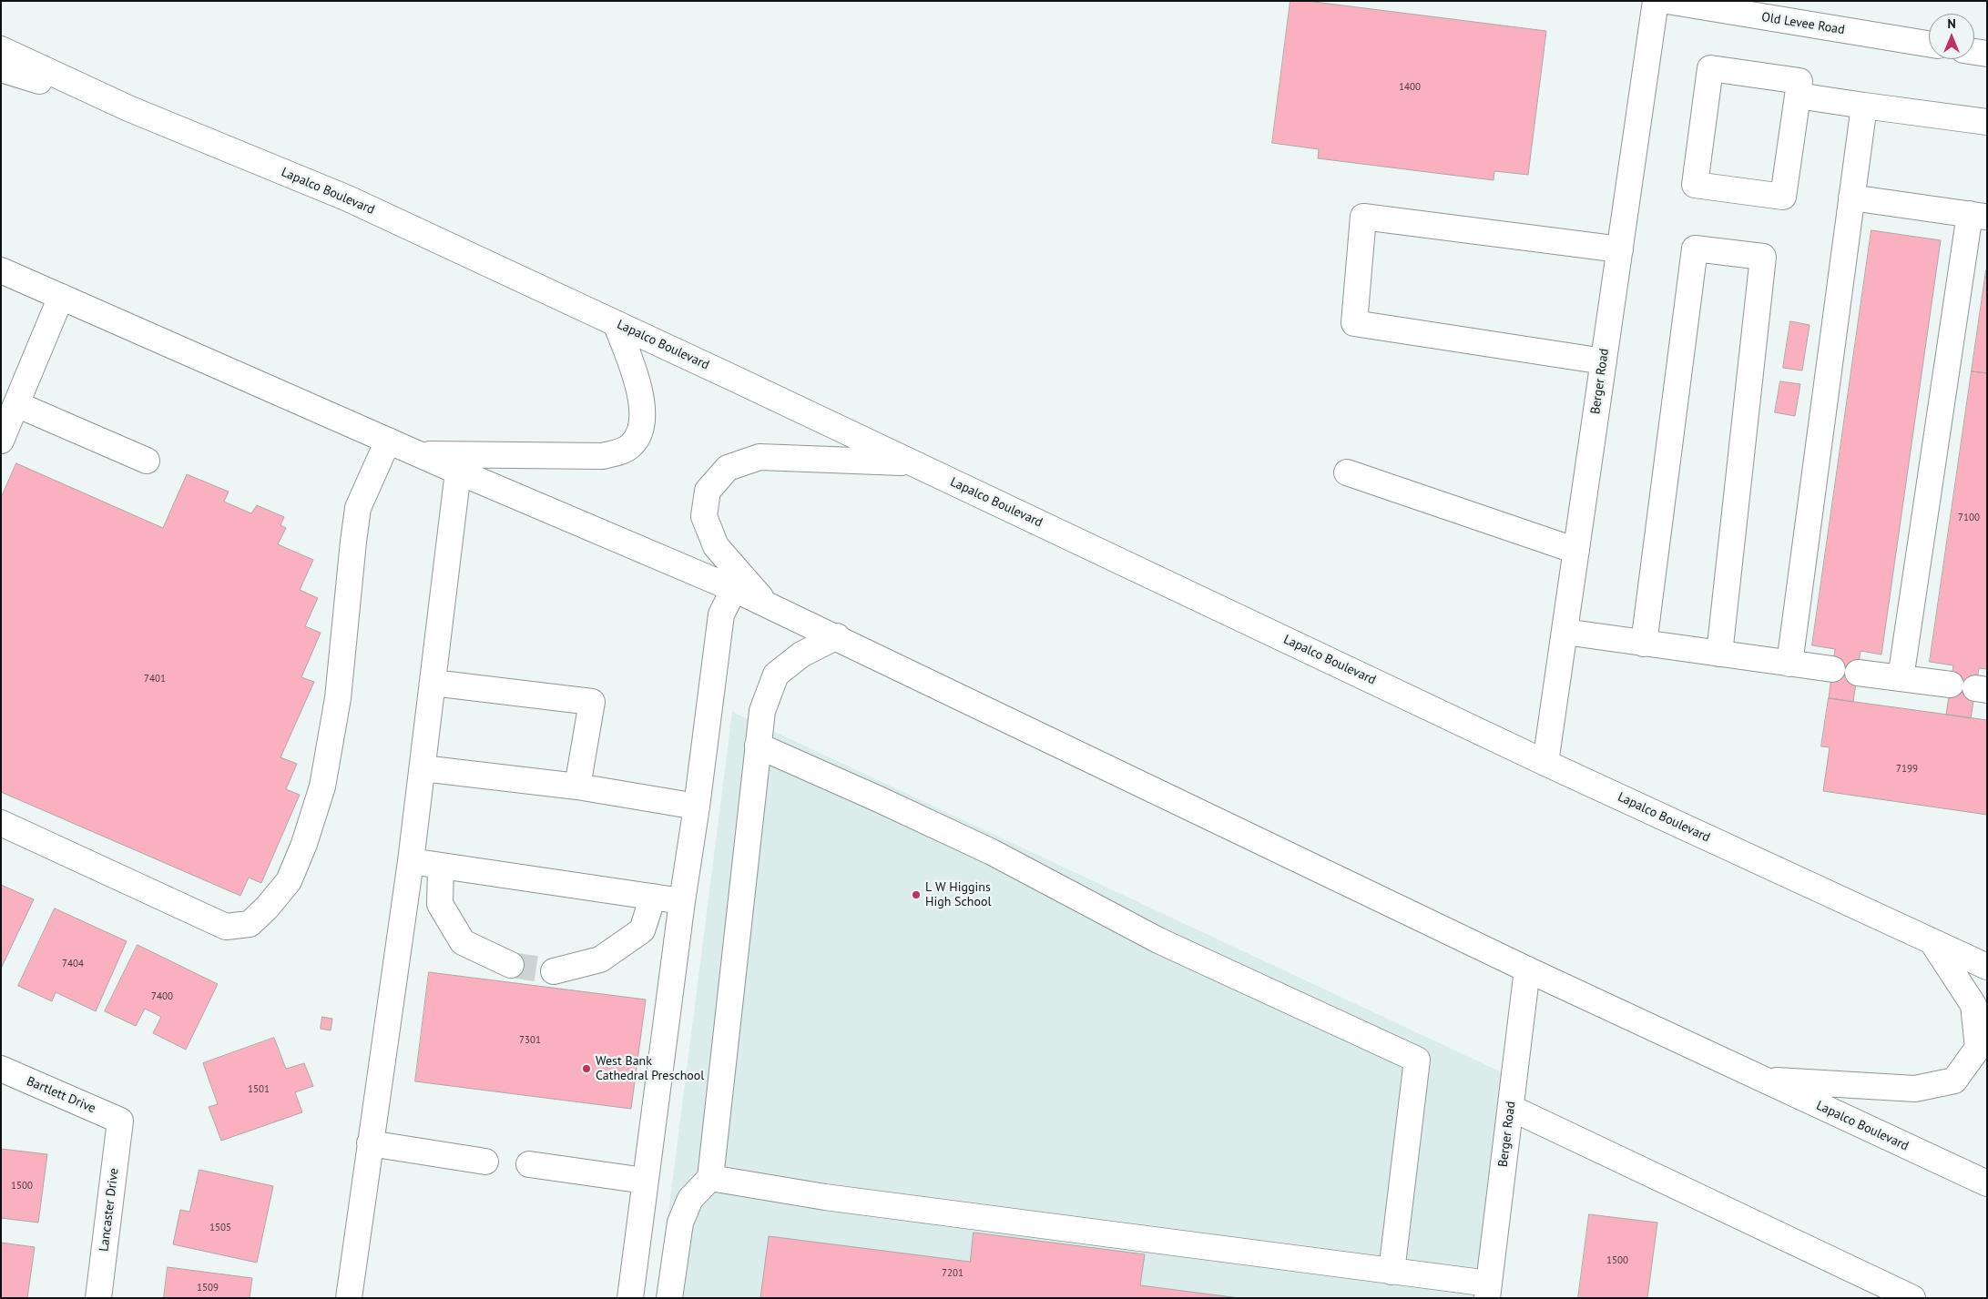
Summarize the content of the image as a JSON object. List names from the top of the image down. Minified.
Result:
{"streets":{"main road":["Old Levee Road","Lapalco Boulevard","Berger Road","Bartlett Drive","Lancaster Drive"]},"crossings":[["Lapalco Boulevard","Berger Road"],["Bartlett Drive","Lancaster Drive"]],"places":["L W Higgins High School","West Bank Cathedral Preschool"],"house_numbers":["1400","7100","7401","7199","7404","7400","7301","1501","1500","1505","1500","7201","1509"],"north":"top"}
